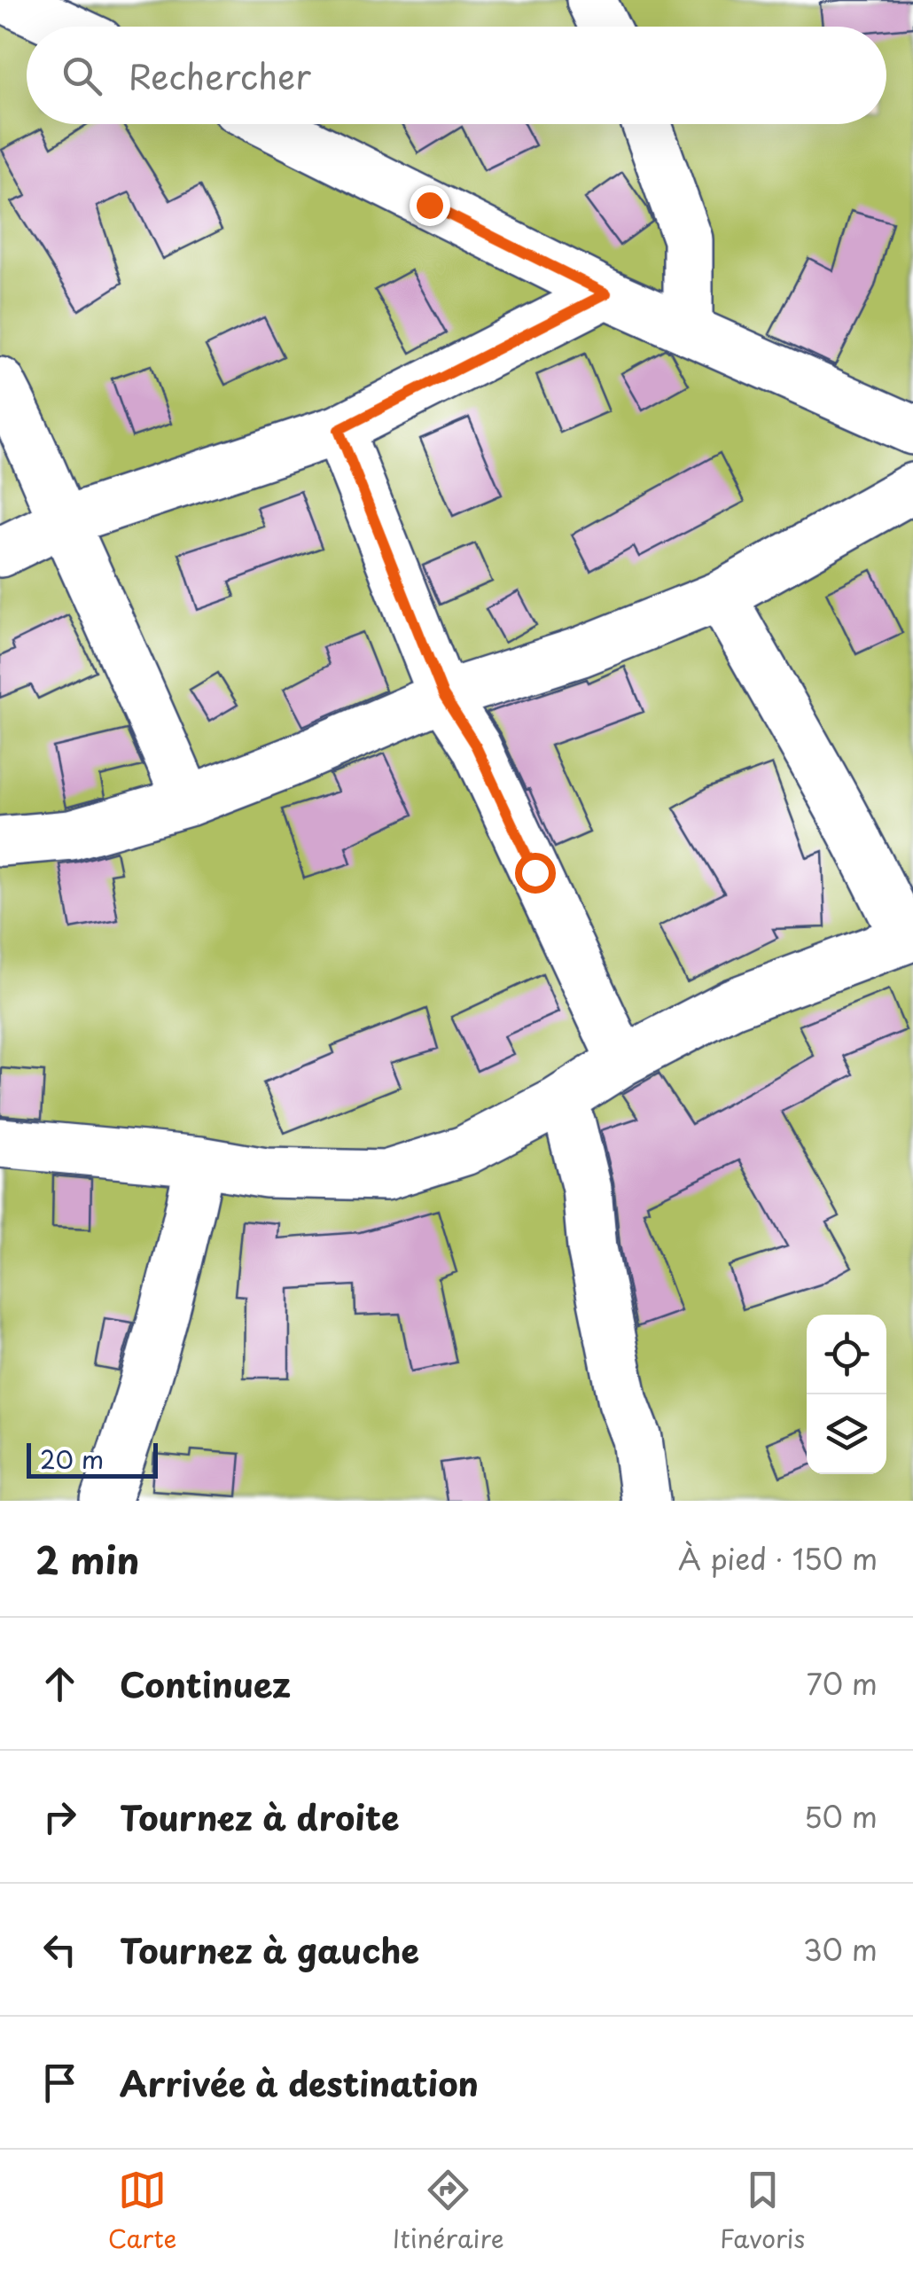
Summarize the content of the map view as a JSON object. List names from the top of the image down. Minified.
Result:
{"scale_bar":"20 m","page":{"search":"Rechercher","scale":"20 m","heading":["2 min","À pied · 150 m"],"list":[["Continuez","70 m"],["Tournez à droite","50 m"],["Tournez à gauche","30 m"],"Arrivée à destination"],"nav":["Carte","Itinéraire","Favoris"]}}
